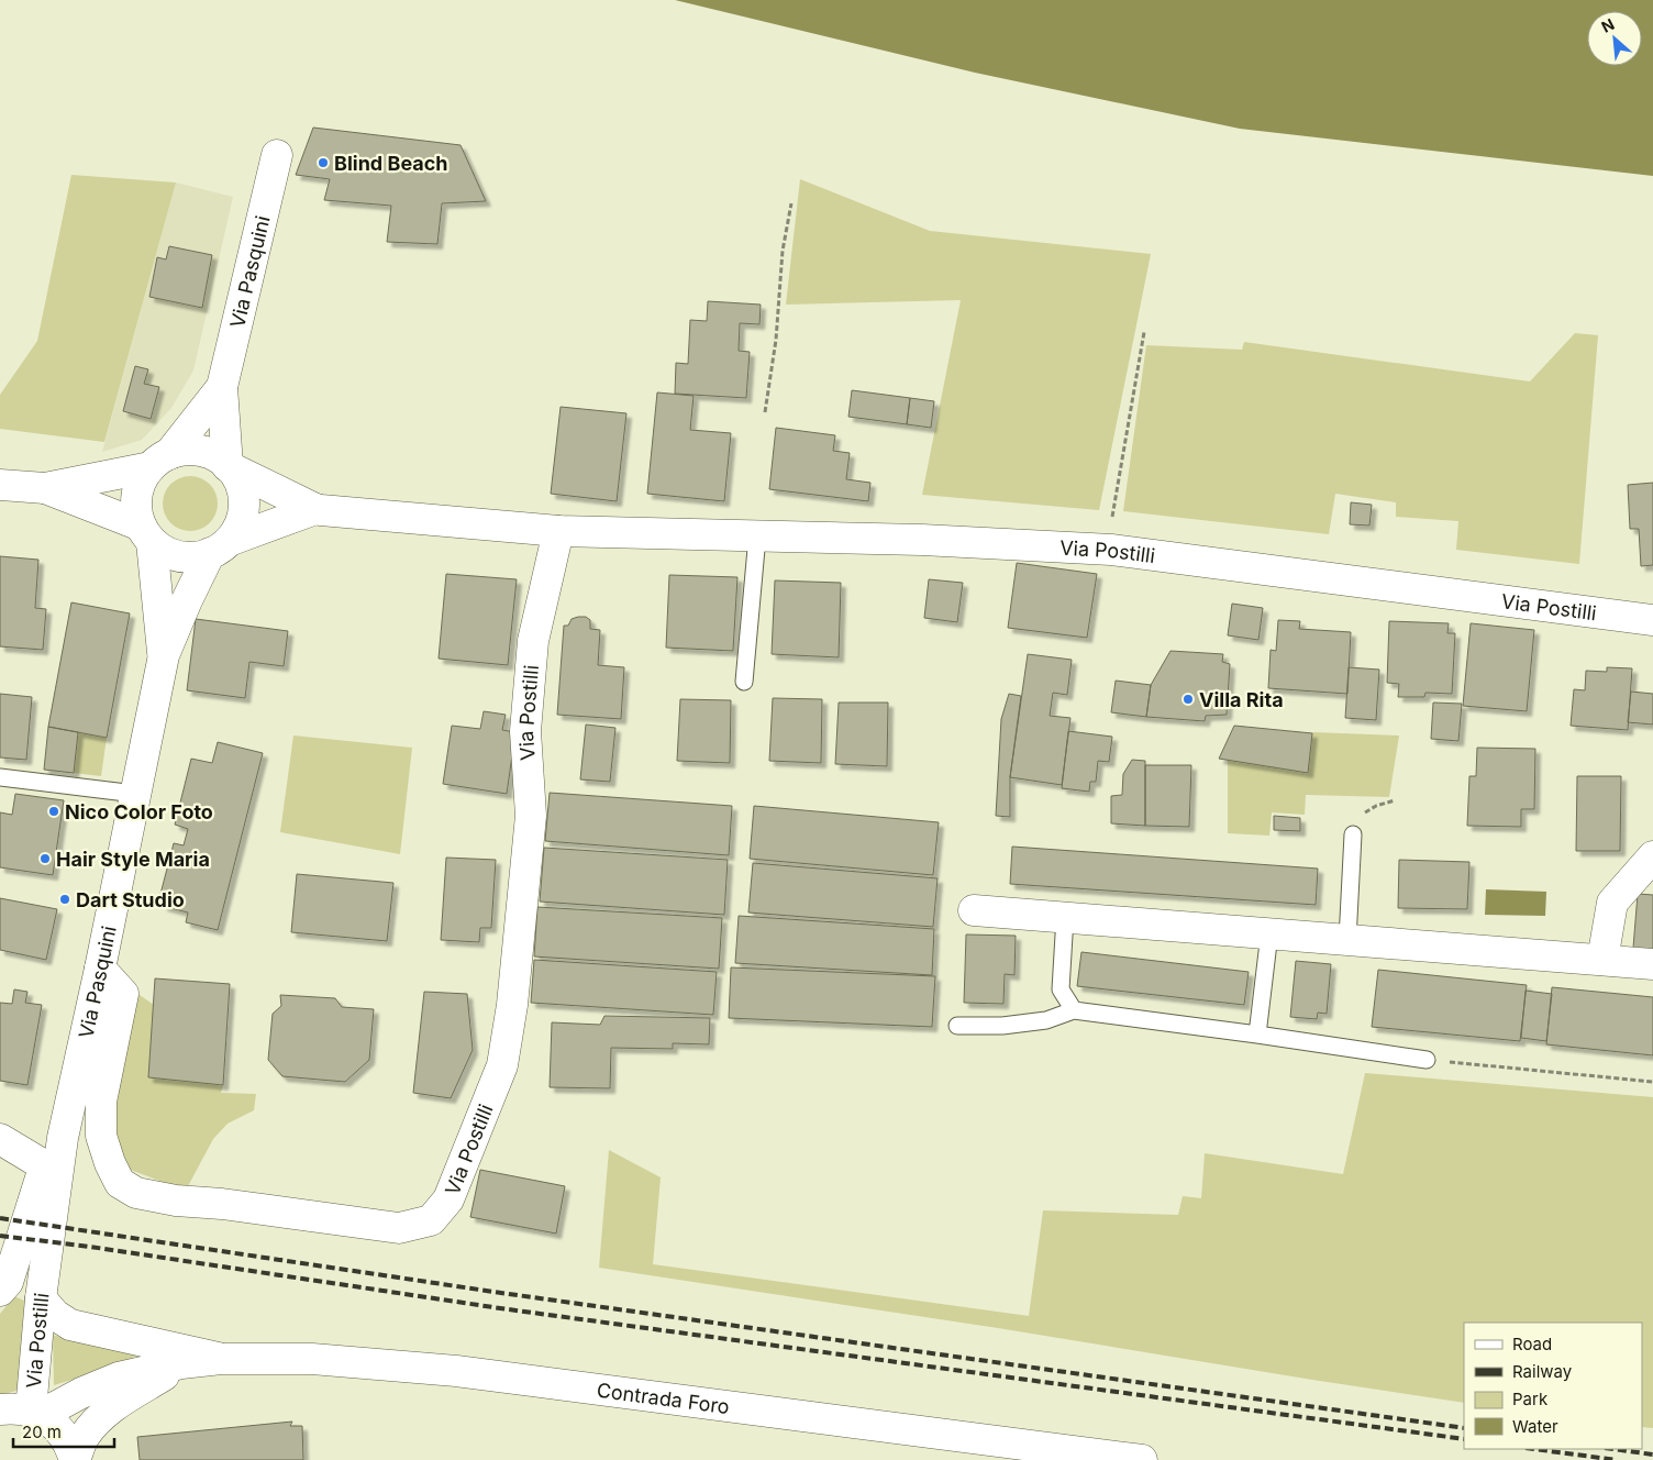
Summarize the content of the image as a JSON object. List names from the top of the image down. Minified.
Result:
{"streets":{"street":["Via Pasquini","Via Postilli","Contrada Foro"]},"crossings":[["Via Pasquini","Via Postilli"],["Via Postilli","Contrada Foro"]],"places":["Blind Beach","Villa Rita","Nico Color Foto","Hair Style Maria","Dart Studio"],"legend":["Road","Railway","Park","Water"],"scale_bar":"20 m","north":"top left"}
